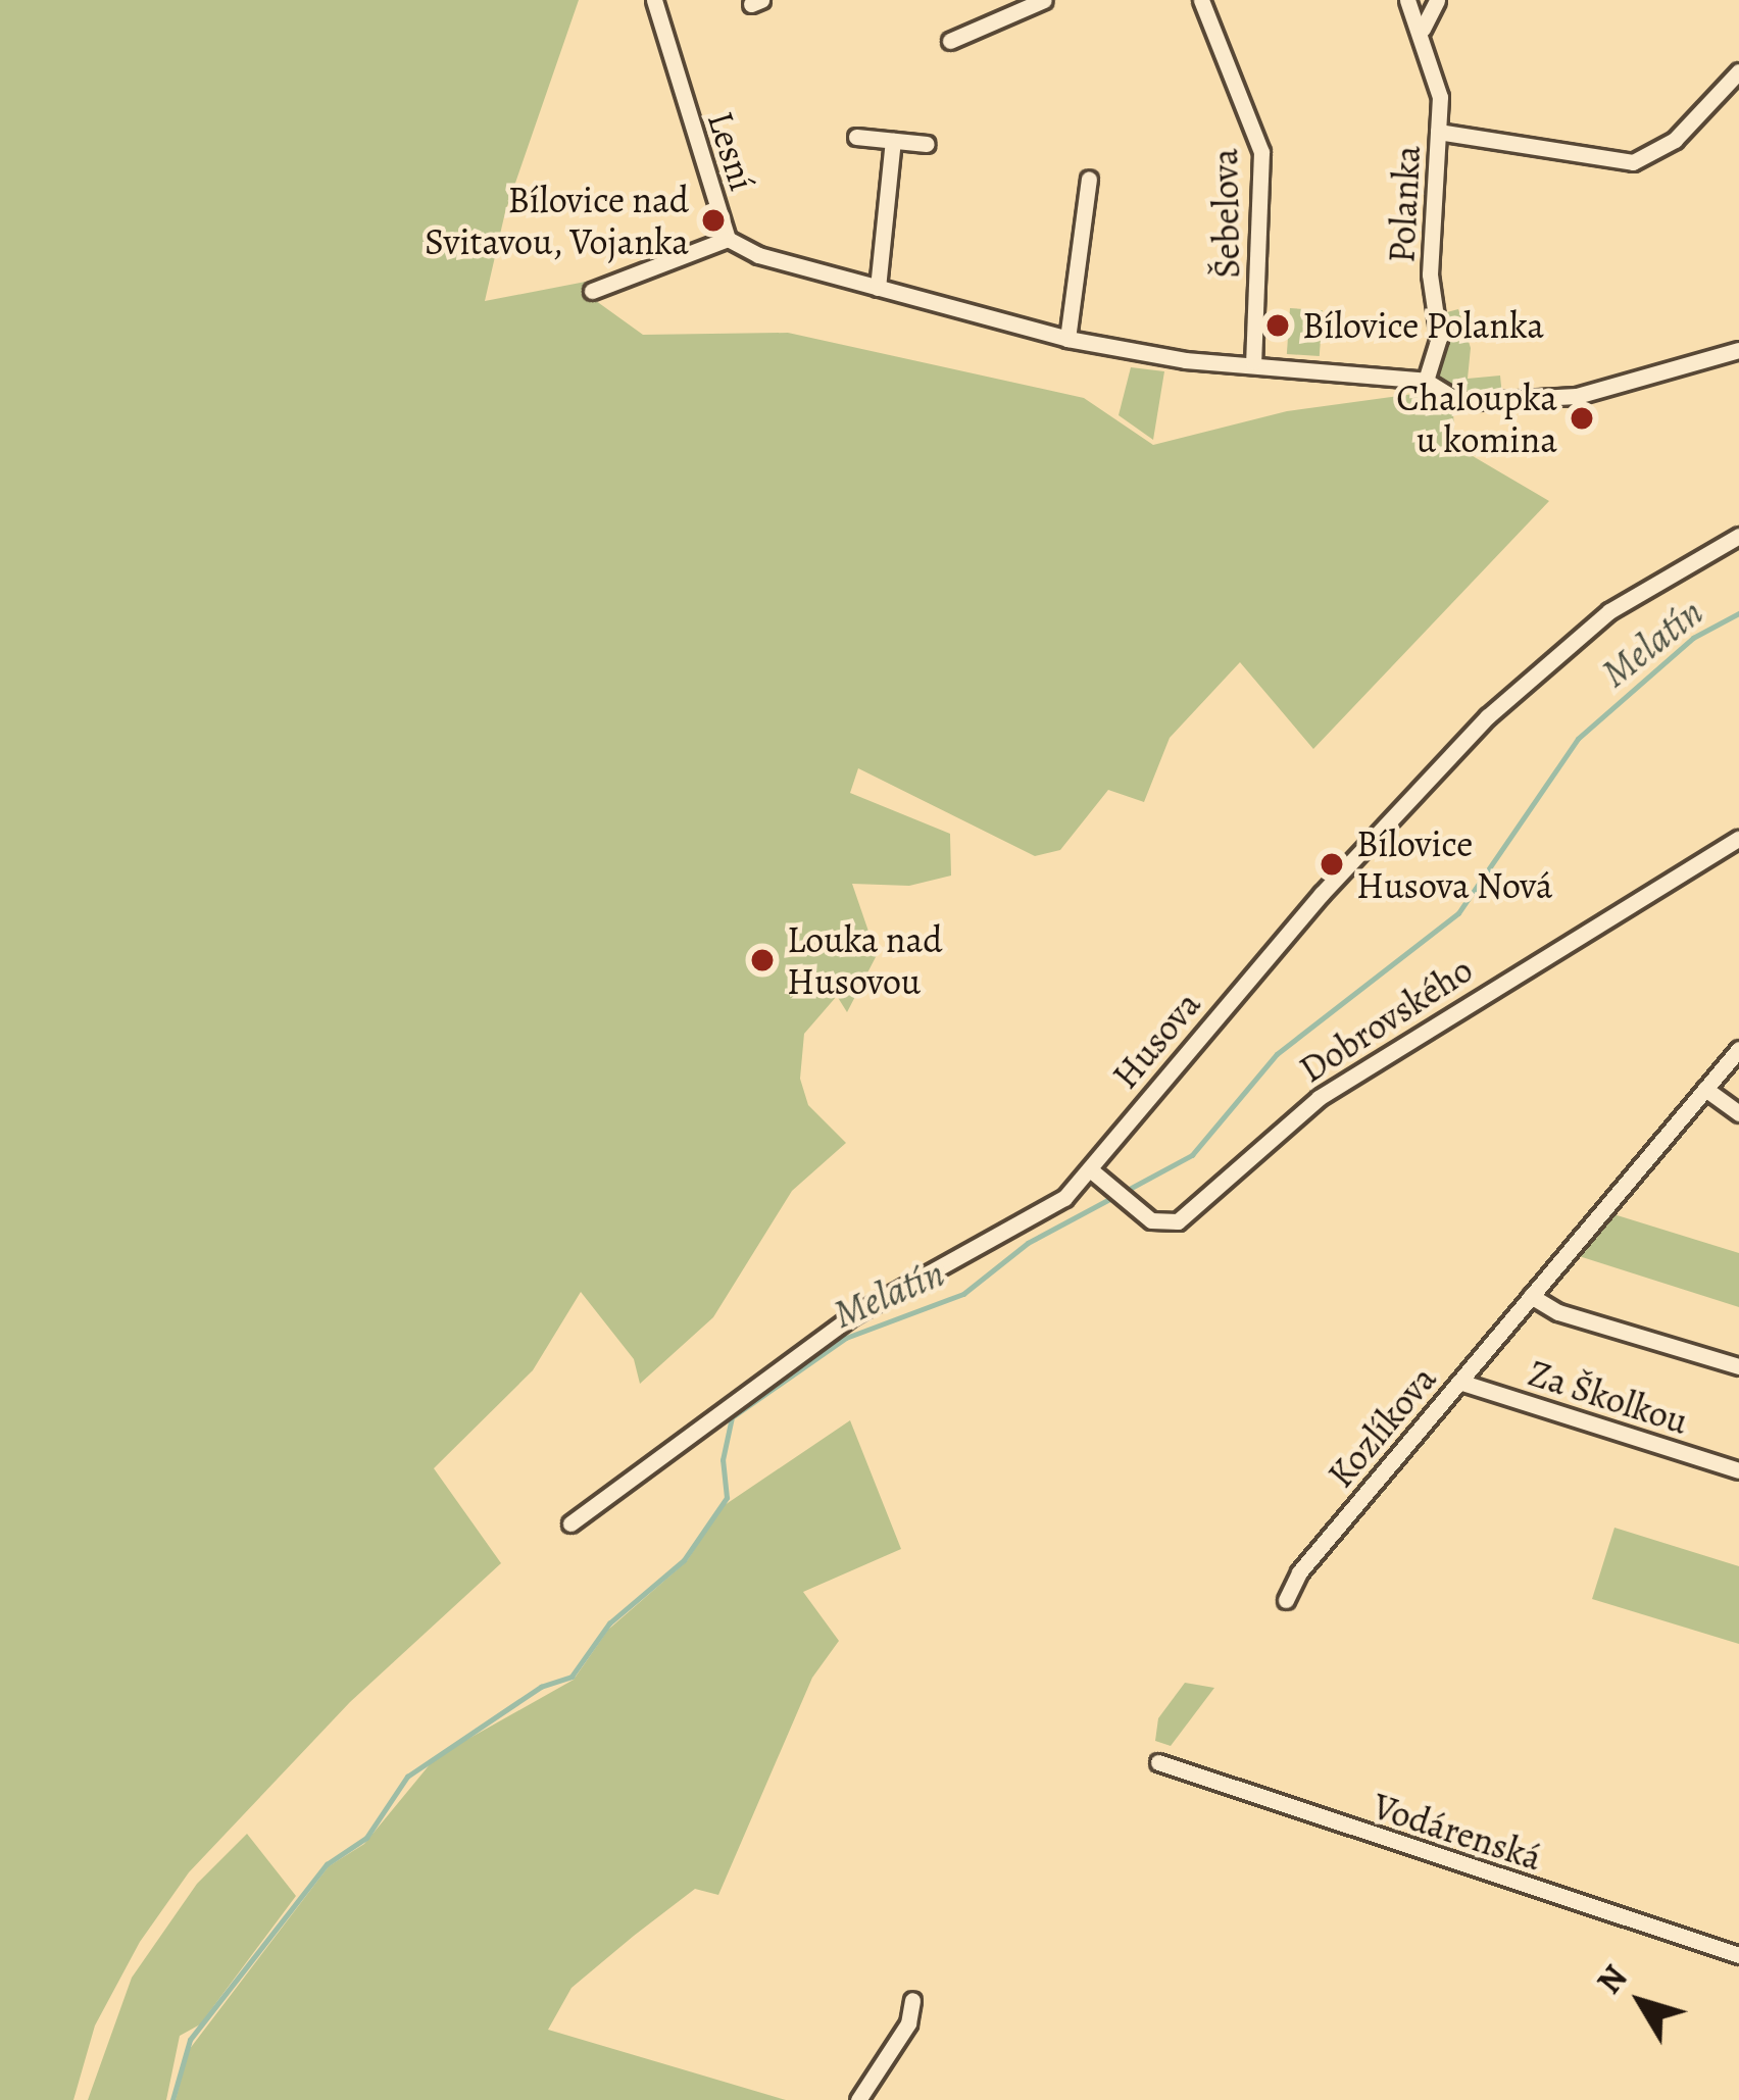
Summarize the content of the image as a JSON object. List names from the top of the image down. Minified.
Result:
{"streets":{"street":["Lesní","Polanka","Šebelova","Dobrovského","Husova","Za Školkou","Kozlíkova","Vodárenská"]},"crossings":[["Lesní","Polanka"],["Lesní","Šebelova"],["Dobrovského","Husova"],["Za Školkou","Kozlíkova"]],"water":["Melatín"],"places":["Bílovice nad Svitavou, Vojanka","Bílovice Polanka","Chaloupka u komina","Bílovice Husova Nová","Louka nad Husovou"],"north":"top left"}
